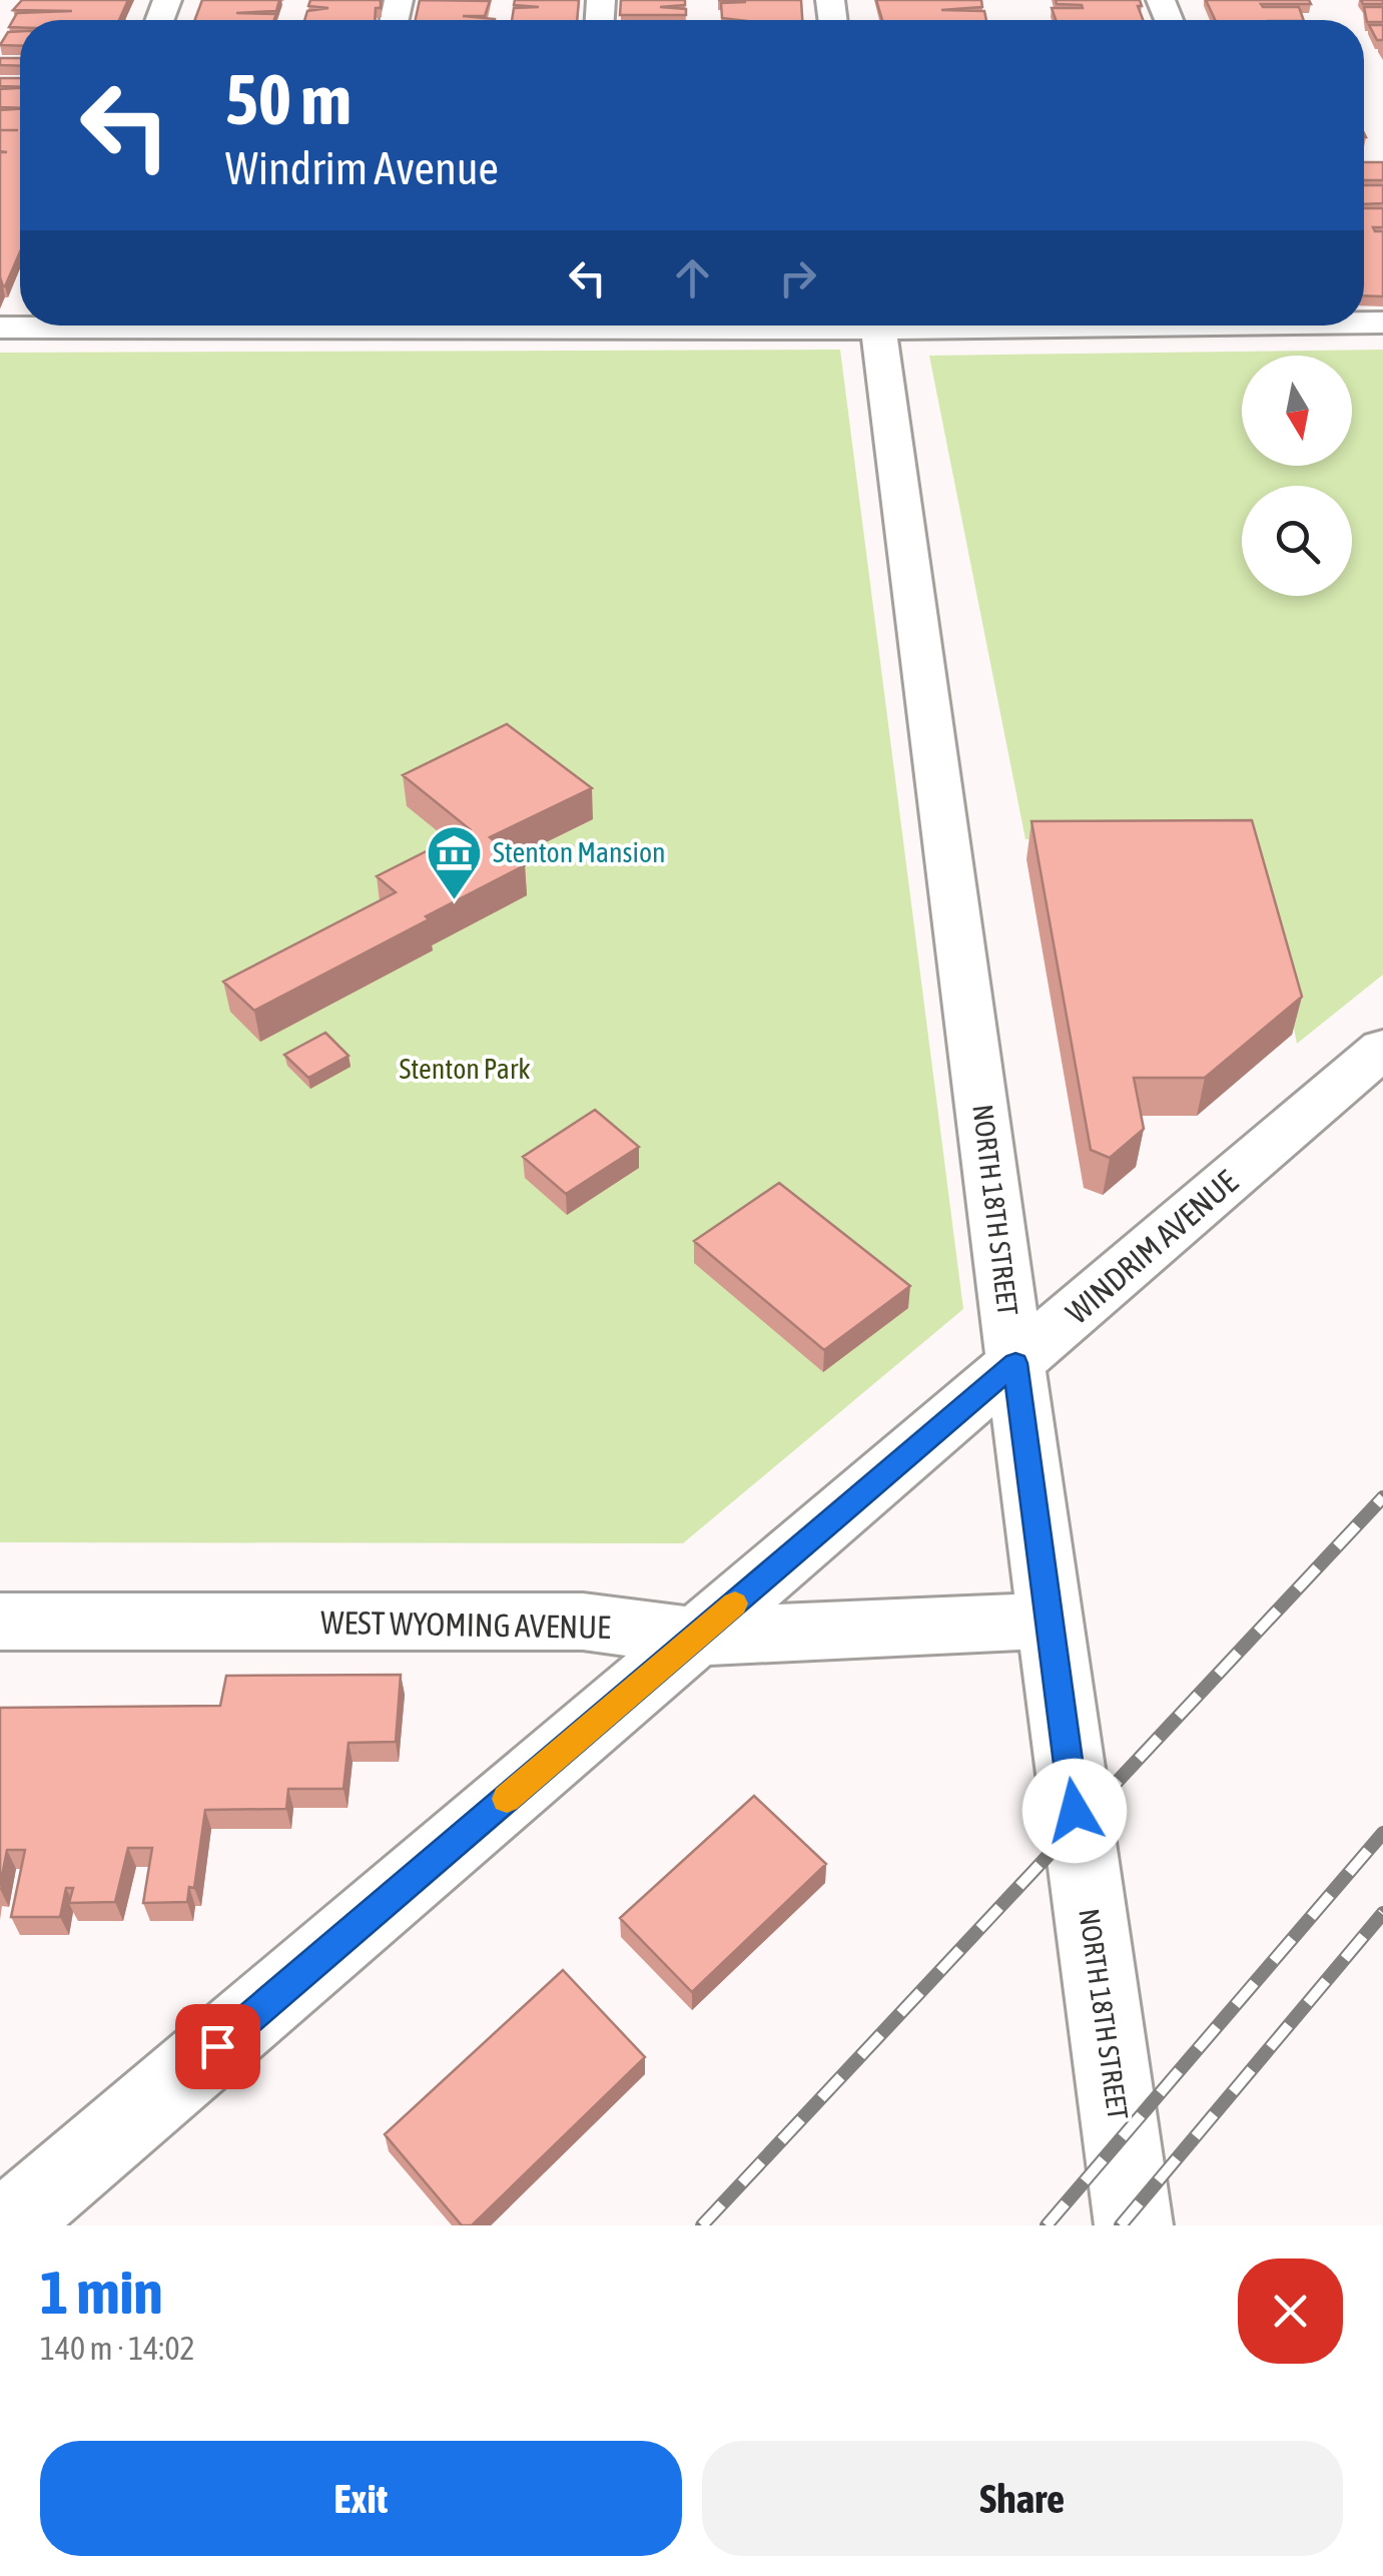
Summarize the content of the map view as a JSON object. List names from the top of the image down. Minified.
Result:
{"streets":{"street":["NORTH 18TH STREET","WINDRIM AVENUE","WEST WYOMING AVENUE"]},"crossings":[["NORTH 18TH STREET","WINDRIM AVENUE"],["NORTH 18TH STREET","WEST WYOMING AVENUE"],["WINDRIM AVENUE","WEST WYOMING AVENUE"]],"parks":["Stenton Park"],"places":{"museum":["Stenton Mansion"]},"north":"bottom","page":{"turn":["50 m","Windrim Avenue"],"heading":["1 min","140 m · 14:02"],"buttons":["Exit","Share"]}}
